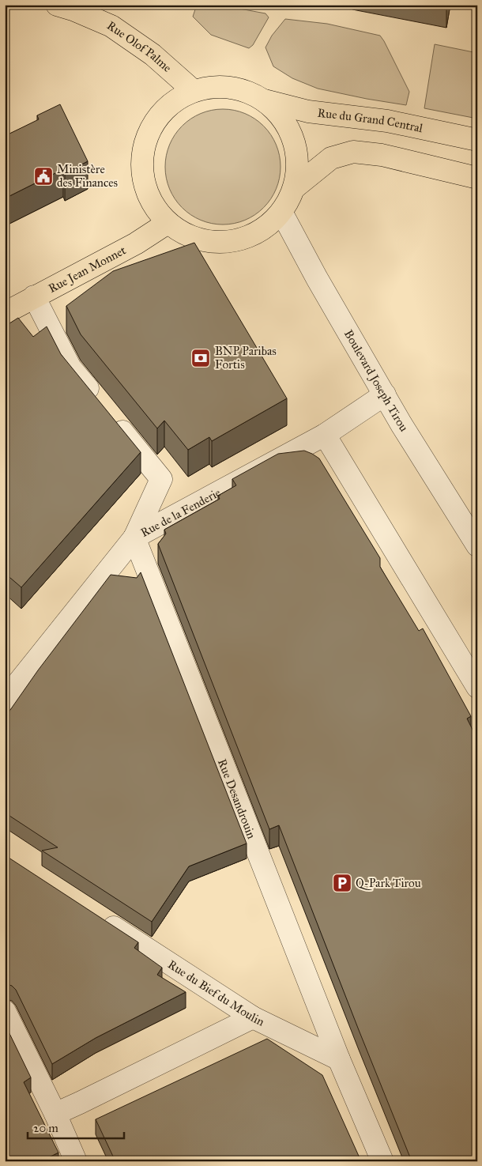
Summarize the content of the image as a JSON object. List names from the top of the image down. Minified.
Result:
{"streets":{"main road":["Rue Olof Palme","Rue du Grand Central","Rue Jean Monnet"],"street":["Boulevard Joseph Tirou","Rue de la Fenderie","Rue Desandrouin","Rue du Bief du Moulin"]},"crossings":[["Boulevard Joseph Tirou","Rue de la Fenderie"],["Rue de la Fenderie","Rue Desandrouin"],["Rue Desandrouin","Rue du Bief du Moulin"]],"places":{"public building":["Ministère des Finances"],"bank":["BNP Paribas Fortis"],"parking":["Q-Park Tirou"]},"scale_bar":"20 m"}
